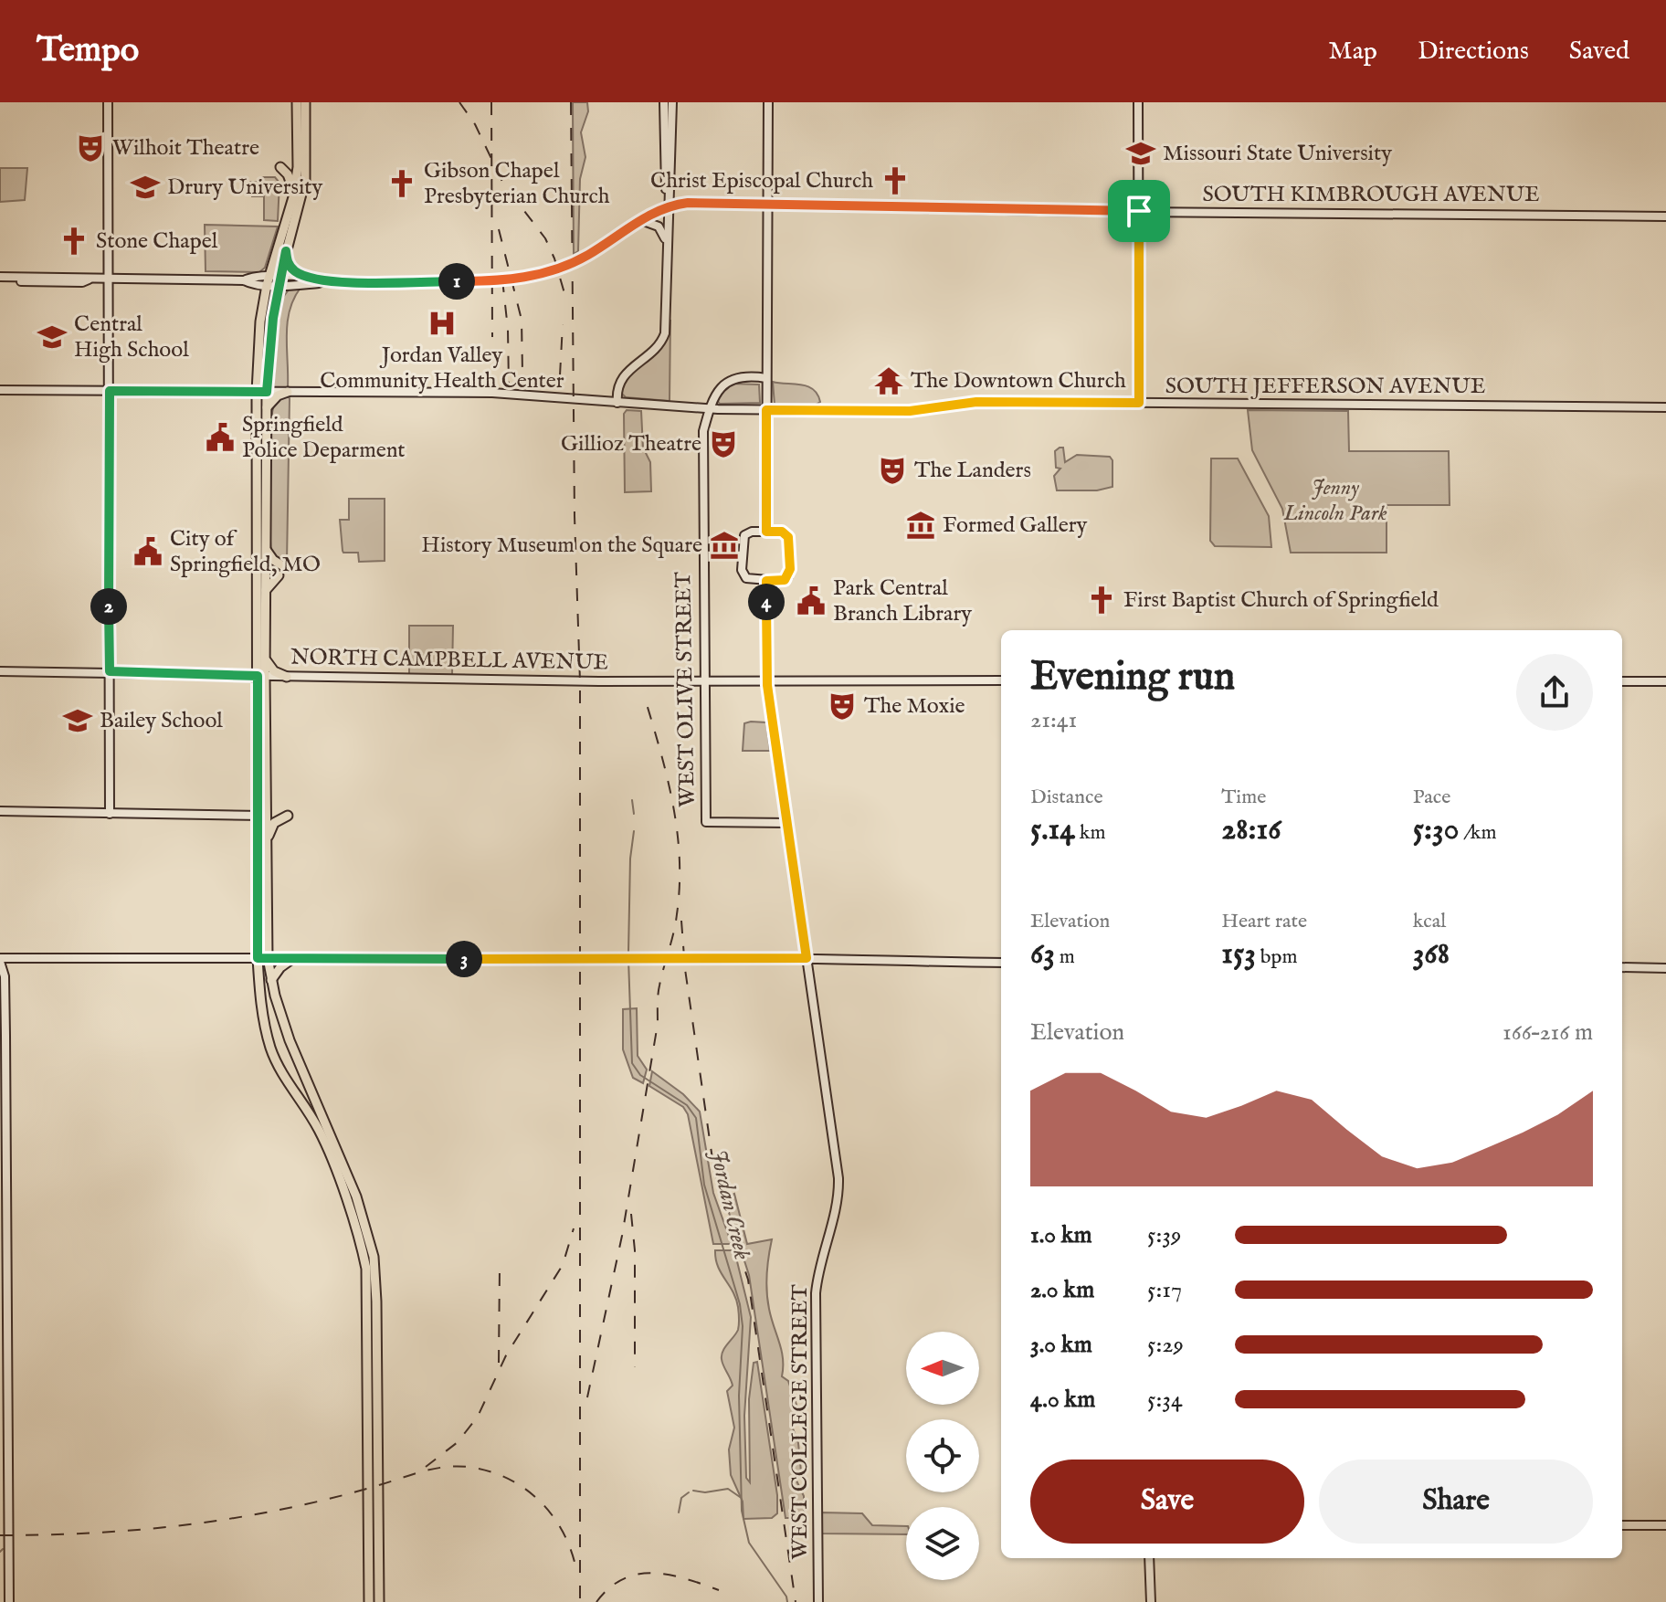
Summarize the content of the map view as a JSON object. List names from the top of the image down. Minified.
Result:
{"streets":{"main road":["SOUTH KIMBROUGH AVENUE","SOUTH JEFFERSON AVENUE","NORTH CAMPBELL AVENUE","WEST OLIVE STREET","WEST COLLEGE STREET"]},"crossings":[["SOUTH JEFFERSON AVENUE","WEST OLIVE STREET"],["NORTH CAMPBELL AVENUE","WEST OLIVE STREET"],["NORTH CAMPBELL AVENUE","WEST COLLEGE STREET"],["WEST OLIVE STREET","WEST COLLEGE STREET"]],"water":["Jordan Creek"],"parks":["Jenny Lincoln Park"],"places":{"theatre":["Wilhoit Theatre","Gillioz Theatre","The Landers","The Moxie"],"school or university":["Missouri State University","Drury University","Central High School","Bailey School"],"church":["Christ Episcopal Church","Gibson Chapel Presbyterian Church","Stone Chapel","First Baptist Church of Springfield"],"hospital":["Jordan Valley Community Health Center"],"temple":["The Downtown Church"],"public building":["Springfield Police Deparment","City of Springfield, MO","Park Central Branch Library"],"museum":["Formed Gallery","History Museum on the Square"]},"north":"left","page":{"header":"Tempo","nav":["Map","Directions","Saved"],"pins":["1","4","2","3"],"heading":["Evening run","21:41"],"stats":[["Distance","5.14 km"],["Time","28:16"],["Pace","5:30 /km"],["Elevation","63 m"],["Heart rate","153 bpm"],["kcal","368"]],"chart":["Elevation","166–216 m"],"list":[{"name":"1.0 km","note":"5:39"},{"name":"2.0 km","note":"5:17"},{"name":"3.0 km","note":"5:29"},{"name":"4.0 km","note":"5:34"}],"buttons":["Save","Share"]}}
